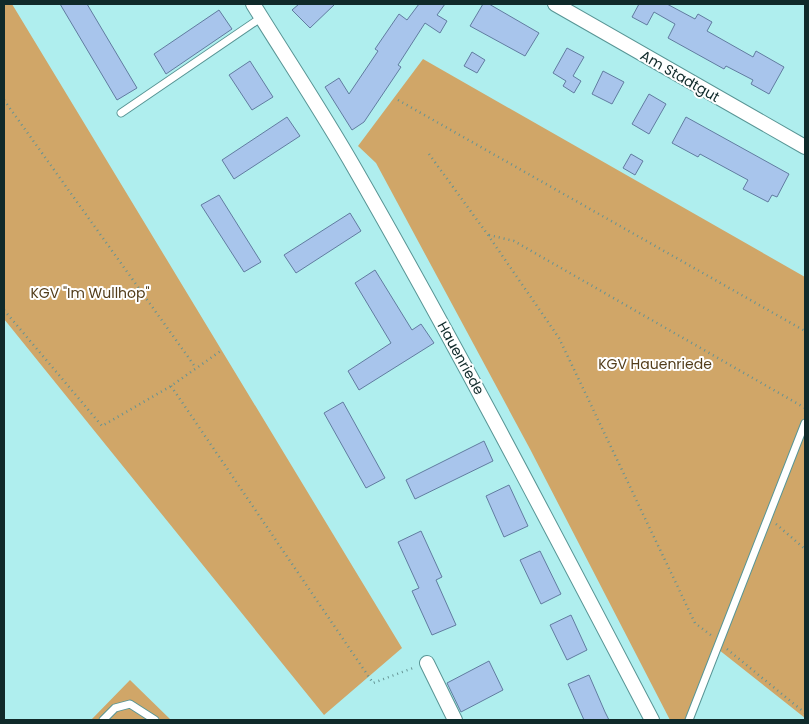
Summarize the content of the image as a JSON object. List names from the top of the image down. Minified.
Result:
{"streets":{"street":["Am Stadtgut","Hauenriede"]},"parks":["KGV \"Im Wullhop\"","KGV Hauenriede"]}
